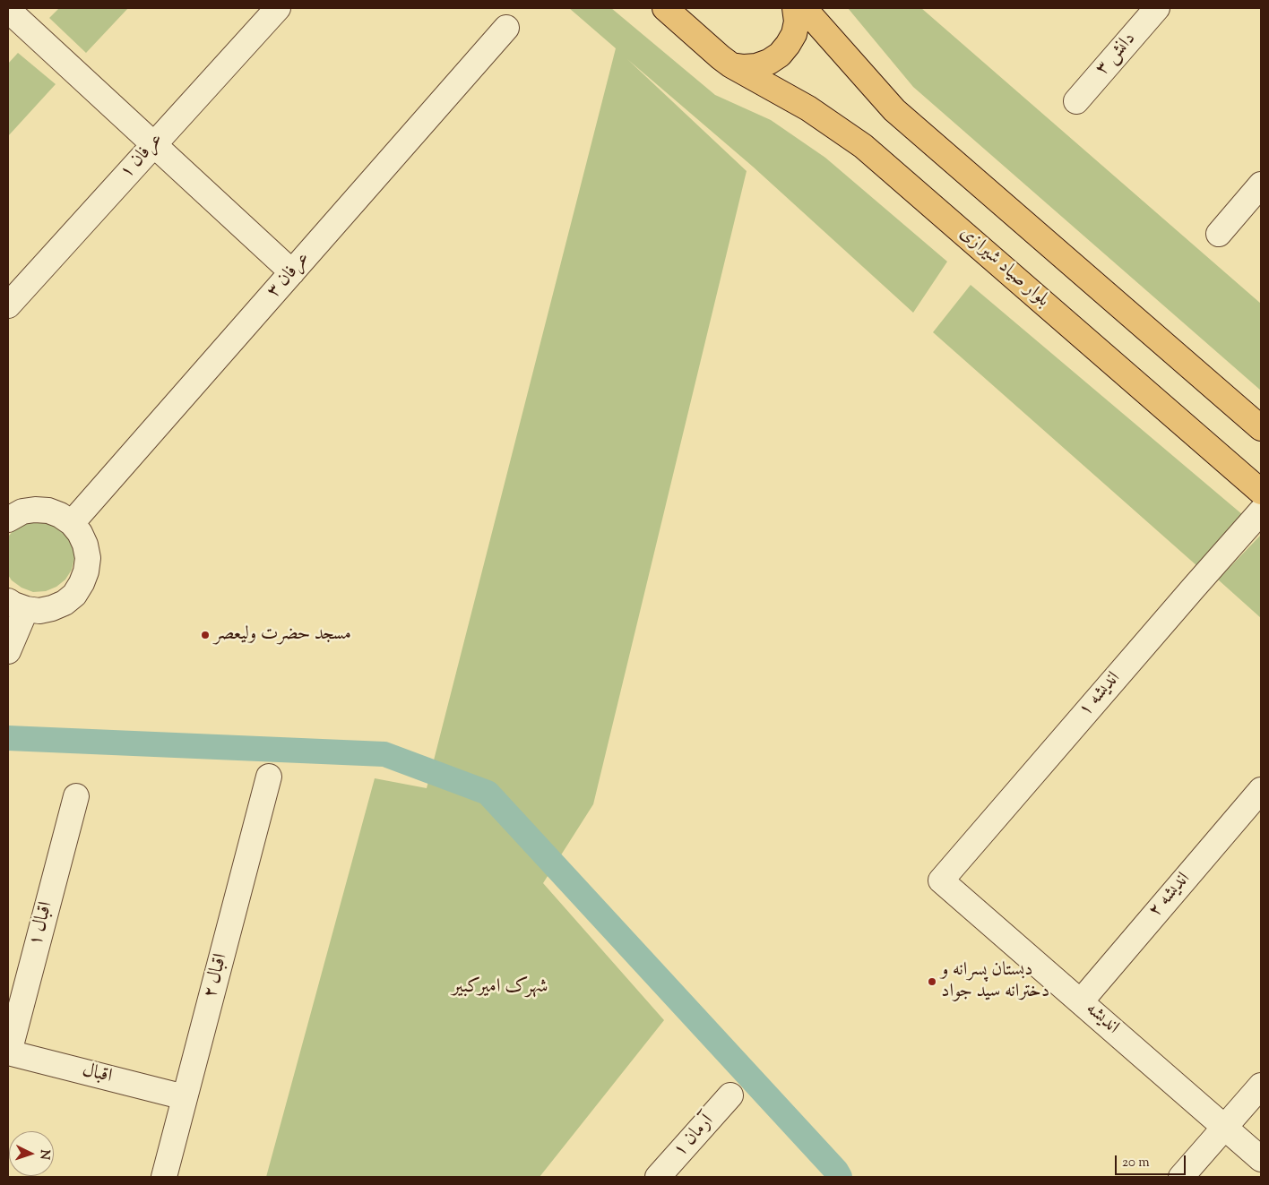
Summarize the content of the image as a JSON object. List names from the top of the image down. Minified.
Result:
{"streets":{"main road":["بلوار صیاد شیرازی"],"street":["دانش ۳","عرفان ۱","عرفان ۳","اندیشه ۱","اندیشه ۲","اقبال ۱","اقبال ۲","اندیشه","اقبال","آرمان ۱"]},"crossings":[["اندیشه ۱","اندیشه"],["اندیشه ۲","اندیشه"],["اقبال ۱","اقبال"],["اقبال ۲","اقبال"]],"districts":["شهرک امیرکبیر"],"places":["مسجد حضرت ولیعصر","دبستان پسرانه و دخترانه سید جواد"],"scale_bar":"20 m","north":"right"}
